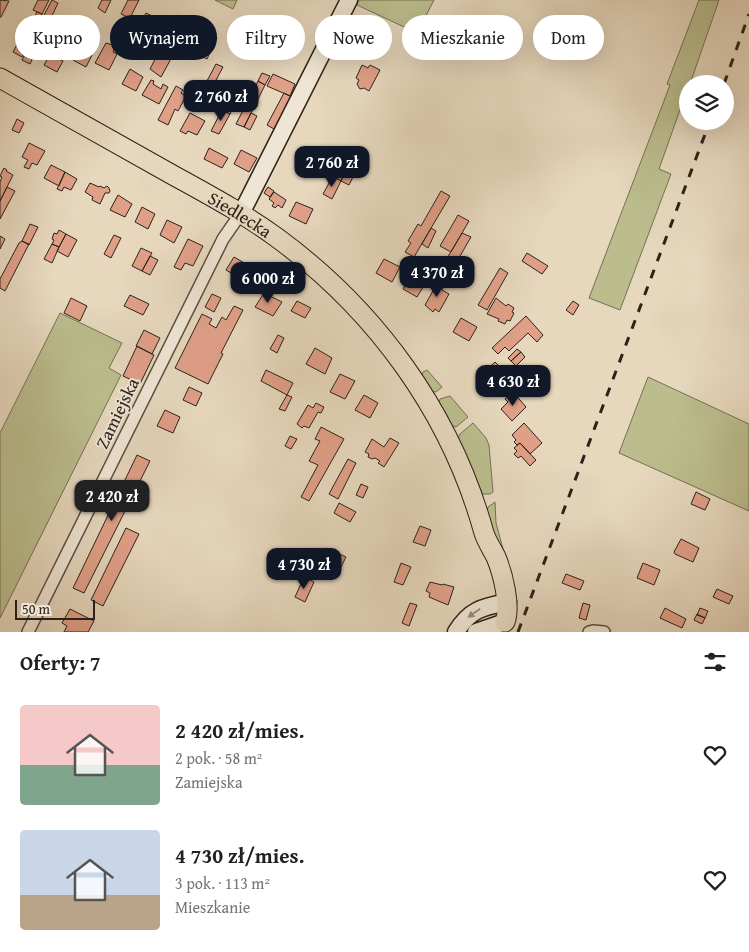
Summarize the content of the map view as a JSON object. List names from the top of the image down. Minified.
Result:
{"streets":{"main road":["Siedlecka"],"street":["Zamiejska"]},"crossings":[["Siedlecka","Zamiejska"]],"scale_bar":"50 m","page":{"chip":["Kupno","Wynajem","Filtry","Nowe","Mieszkanie","Dom"],"price":["2 760 zł","2 760 zł","4 370 zł","6 000 zł","4 630 zł","2 420 zł","4 730 zł"],"scale":"50 m","heading":"Oferty: 7","list":[{"name":"2 420 zł/mies.","note":"2 pok. · 58 m² · Zamiejska"},{"name":"4 730 zł/mies.","note":"3 pok. · 113 m² · Mieszkanie"}]}}
